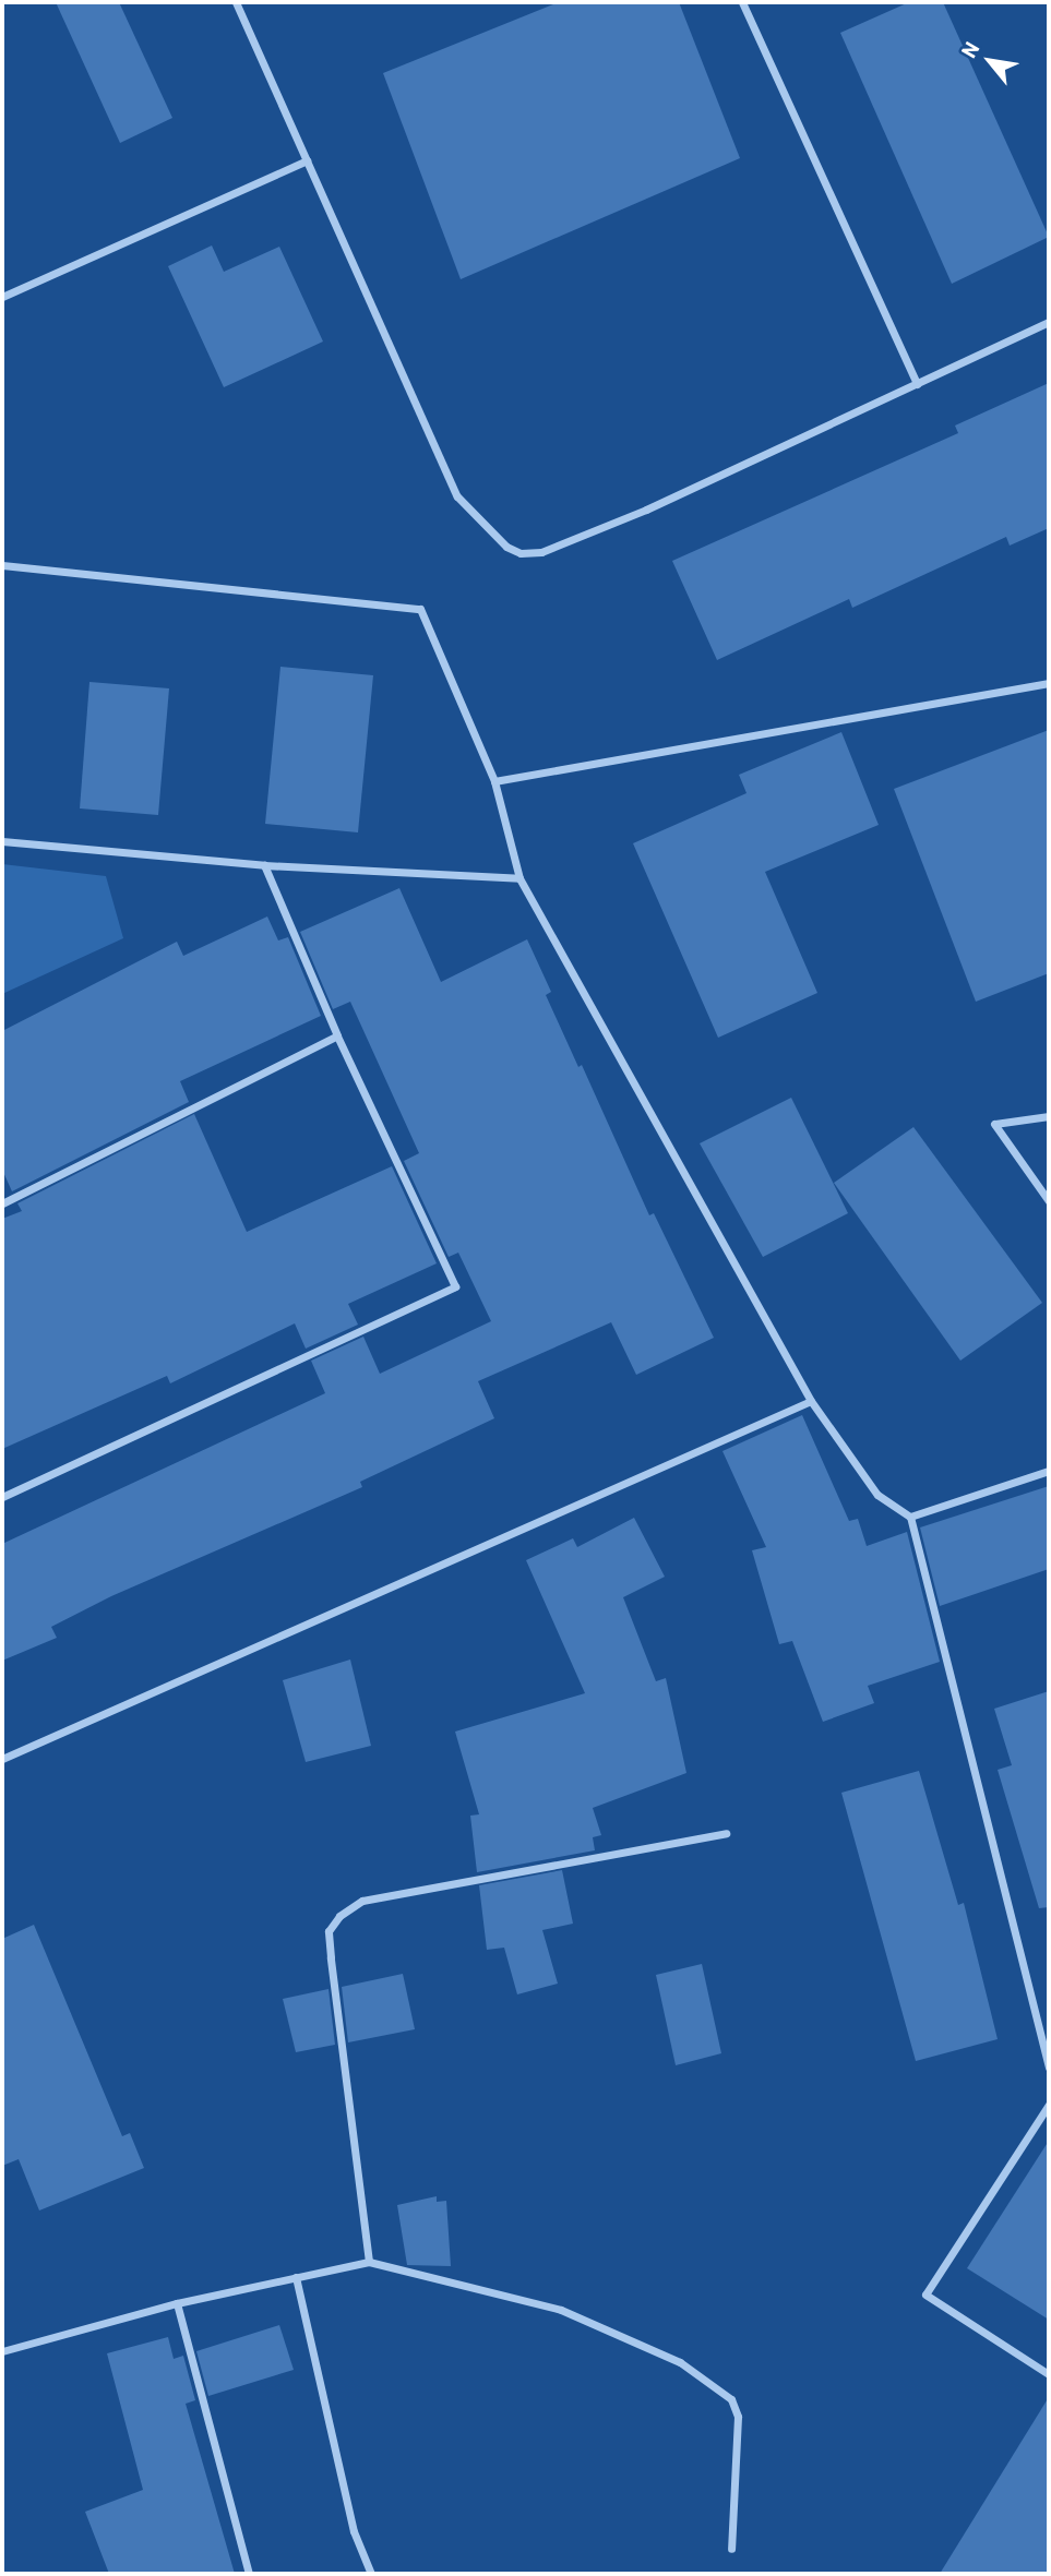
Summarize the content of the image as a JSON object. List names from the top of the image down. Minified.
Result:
{"north":"top left"}
